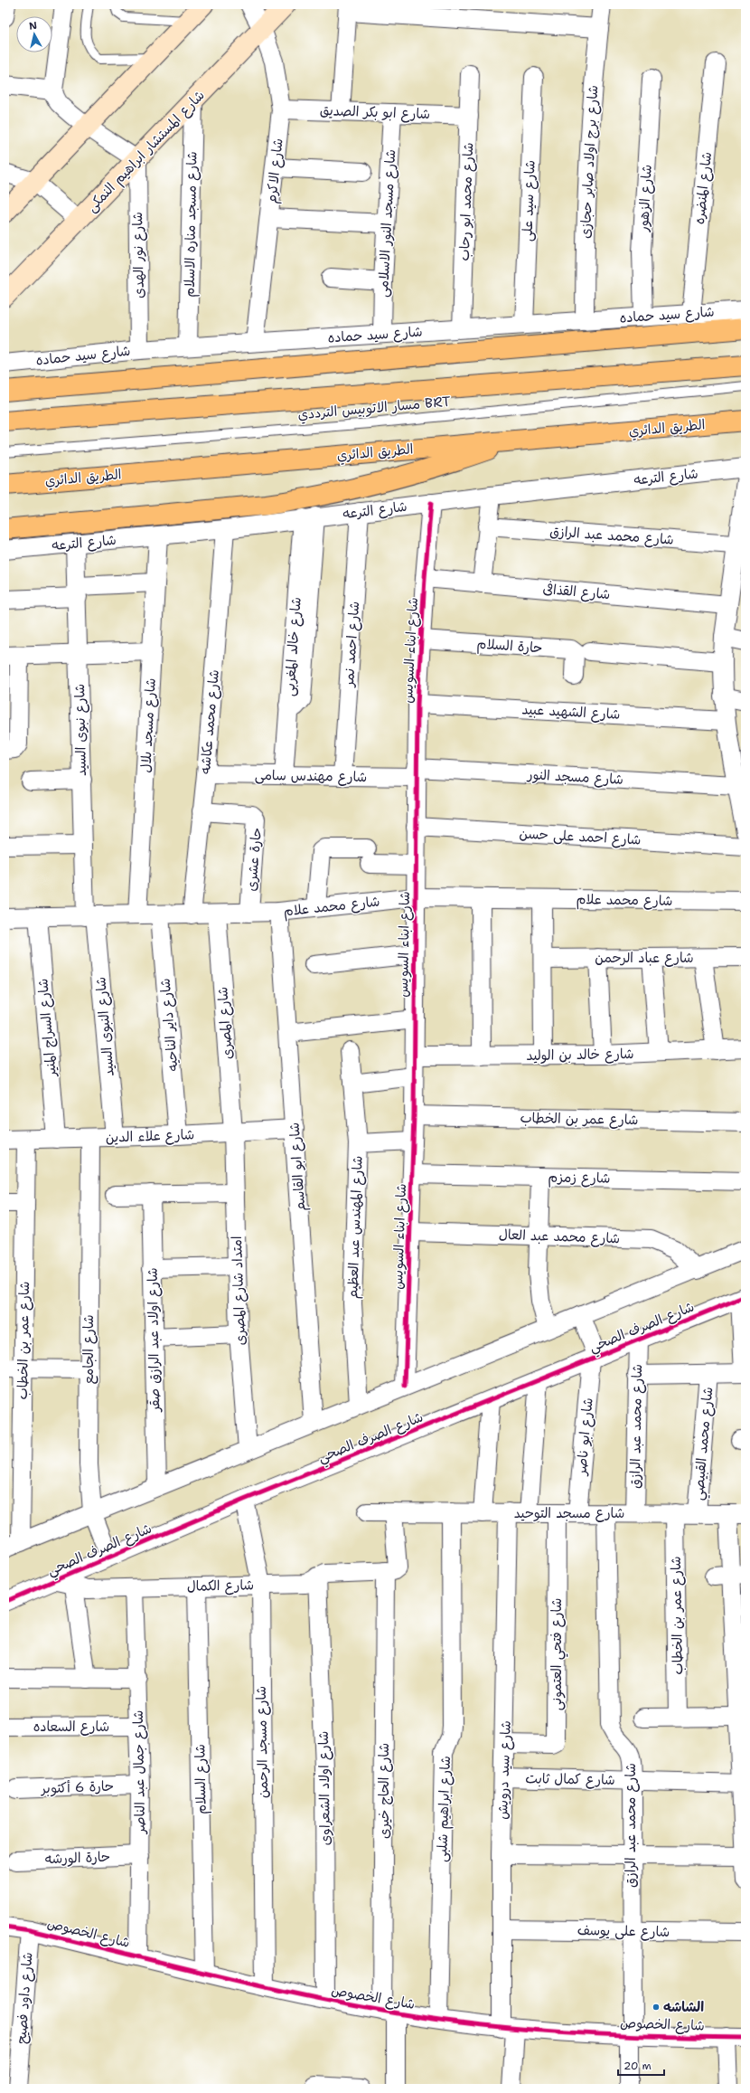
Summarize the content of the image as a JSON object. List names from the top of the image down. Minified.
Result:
{"streets":{"highway":["الطريق الدائري"],"street":["شارع ابو بكر الصديق","شارع المستشار ابراهيم النمكى","شارع برج اولاد صابر حجازى","شارع الاكرم","شارع المنضره","شارع الزهور","شارع سيد على","شارع محمد ابو رحاب","شارع مسجد النور الاسلامى","شارع مسجد مناره الاسلام","شارع نور الهدى","شارع سيد حماده","شارع الترعه","شارع محمد عبد الرازق","شارع القذافى","شارع احمد نمر","حارة السلام","شارع خالد المغربى","شارع ابناء السويس","شارع الشهيد عبيد","شارع محمد عكاشه","شارع مسجد بلال","شارع نبوى السيد","شارع مهندس سامى","شارع مسجد النور","شارع احمد على حسن","حارة عشرى","شارع محمد علام","شارع عباد الرحمن","شارع المصرى","شارع داير الناحيه","شارع النبوى السيد","شارع السراج المنير","شارع خالد بن الوليد","شارع عمر بن الخطاب","شارع علاء الدين","شارع ابو القاسم","شارع زمزم","شارع المهندس عبد العظيم","شارع محمد عبد العال","امتداد شارع المصرى","شارع الصرف الصحي","شارع اولاد عبد الرازق صقر","شارع الجامع","شارع ابو ناصر","شارع محمد القبيصي","شارع مسجد التوحيد","شارع الكمال","شارع فتحي العتمونى","شارع السعاده","شارع مسجد الرحمن","شارع سيد درويش","شارع جمال عبد الناصر","شارع السلام","شارع كمال ثابت","حارة 6 أكتوبر","شارع اولاد الشعراوى","شارع الحاج خيرى","شارع ابراهيم شلبى","حارة الورشه","شارع على يوسف","شارع الخصوص","شارع داود فصيح"],"lane":["مسار الاتوبيس الترددي BRT"]},"crossings":[["شارع ابو بكر الصديق","شارع الاكرم"],["شارع ابو بكر الصديق","شارع محمد ابو رحاب"],["شارع ابو بكر الصديق","شارع مسجد النور الاسلامى"],["شارع المستشار ابراهيم النمكى","شارع الاكرم"],["شارع المستشار ابراهيم النمكى","شارع مسجد مناره الاسلام"],["شارع المستشار ابراهيم النمكى","شارع نور الهدى"],["شارع برج اولاد صابر حجازى","شارع سيد حماده"],["شارع الاكرم","شارع سيد حماده"],["شارع المنضره","شارع سيد حماده"],["شارع الزهور","شارع سيد حماده"],["شارع سيد على","شارع سيد حماده"],["شارع محمد ابو رحاب","شارع سيد حماده"],["شارع مسجد النور الاسلامى","شارع سيد حماده"],["شارع مسجد مناره الاسلام","شارع سيد حماده"],["شارع نور الهدى","شارع سيد حماده"],["شارع الترعه","شارع احمد نمر"],["شارع الترعه","شارع خالد المغربى"],["شارع الترعه","شارع ابناء السويس"],["شارع الترعه","شارع محمد عكاشه"],["شارع الترعه","شارع مسجد بلال"],["شارع الترعه","شارع نبوى السيد"],["شارع محمد عبد الرازق","شارع الصرف الصحي"],["شارع محمد عبد الرازق","شارع مسجد التوحيد"],["شارع محمد عبد الرازق","شارع كمال ثابت"],["شارع محمد عبد الرازق","شارع على يوسف"],["شارع محمد عبد الرازق","شارع الخصوص"],["شارع القذافى","شارع ابناء السويس"],["شارع احمد نمر","شارع مهندس سامى"],["حارة السلام","شارع ابناء السويس"],["شارع خالد المغربى","شارع مهندس سامى"],["شارع ابناء السويس","شارع الشهيد عبيد"],["شارع ابناء السويس","شارع مهندس سامى"],["شارع ابناء السويس","شارع مسجد النور"],["شارع ابناء السويس","شارع احمد على حسن"],["شارع ابناء السويس","شارع محمد علام"],["شارع ابناء السويس","شارع خالد بن الوليد"],["شارع ابناء السويس","شارع عمر بن الخطاب"],["شارع ابناء السويس","شارع زمزم"],["شارع ابناء السويس","شارع محمد عبد العال"],["شارع محمد عكاشه","شارع مهندس سامى"],["شارع محمد عكاشه","حارة عشرى"],["شارع محمد عكاشه","شارع محمد علام"],["شارع مسجد بلال","شارع محمد علام"],["شارع نبوى السيد","شارع محمد علام"],["شارع نبوى السيد","شارع النبوى السيد"],["شارع مهندس سامى","شارع مسجد النور"],["حارة عشرى","شارع محمد علام"],["شارع محمد علام","شارع المصرى"],["شارع محمد علام","شارع داير الناحيه"],["شارع محمد علام","شارع النبوى السيد"],["شارع محمد علام","شارع السراج المنير"],["شارع محمد علام","شارع ابو القاسم"],["شارع المصرى","شارع علاء الدين"],["شارع المصرى","امتداد شارع المصرى"],["شارع داير الناحيه","شارع علاء الدين"],["شارع النبوى السيد","شارع علاء الدين"],["شارع السراج المنير","شارع علاء الدين"],["شارع عمر بن الخطاب","شارع علاء الدين"],["شارع عمر بن الخطاب","شارع مسجد التوحيد"],["شارع علاء الدين","شارع ابو القاسم"],["شارع علاء الدين","امتداد شارع المصرى"],["شارع علاء الدين","شارع الجامع"],["شارع الصرف الصحي","شارع الجامع"],["شارع الصرف الصحي","شارع ابو ناصر"],["شارع الصرف الصحي","شارع الكمال"],["شارع الصرف الصحي","شارع مسجد الرحمن"],["شارع ابو ناصر","شارع مسجد التوحيد"],["شارع محمد القبيصي","شارع مسجد التوحيد"],["شارع مسجد التوحيد","شارع فتحي العتمونى"],["شارع مسجد التوحيد","شارع سيد درويش"],["شارع مسجد التوحيد","شارع ابراهيم شلبى"],["شارع الكمال","شارع مسجد الرحمن"],["شارع الكمال","شارع جمال عبد الناصر"],["شارع الكمال","شارع السلام"],["شارع الكمال","شارع اولاد الشعراوى"],["شارع الكمال","شارع الحاج خيرى"],["شارع فتحي العتمونى","شارع سيد درويش"],["شارع السعاده","شارع جمال عبد الناصر"],["شارع مسجد الرحمن","شارع الخصوص"],["شارع سيد درويش","شارع كمال ثابت"],["شارع سيد درويش","شارع على يوسف"],["شارع سيد درويش","شارع الخصوص"],["شارع جمال عبد الناصر","حارة 6 أكتوبر"],["شارع جمال عبد الناصر","حارة الورشه"],["شارع جمال عبد الناصر","شارع الخصوص"],["شارع السلام","شارع الخصوص"],["شارع اولاد الشعراوى","شارع الخصوص"],["شارع الحاج خيرى","شارع الخصوص"],["شارع ابراهيم شلبى","شارع الخصوص"],["شارع الخصوص","شارع داود فصيح"]],"places":["الشاشه"],"scale_bar":"20 m","north":"top"}
